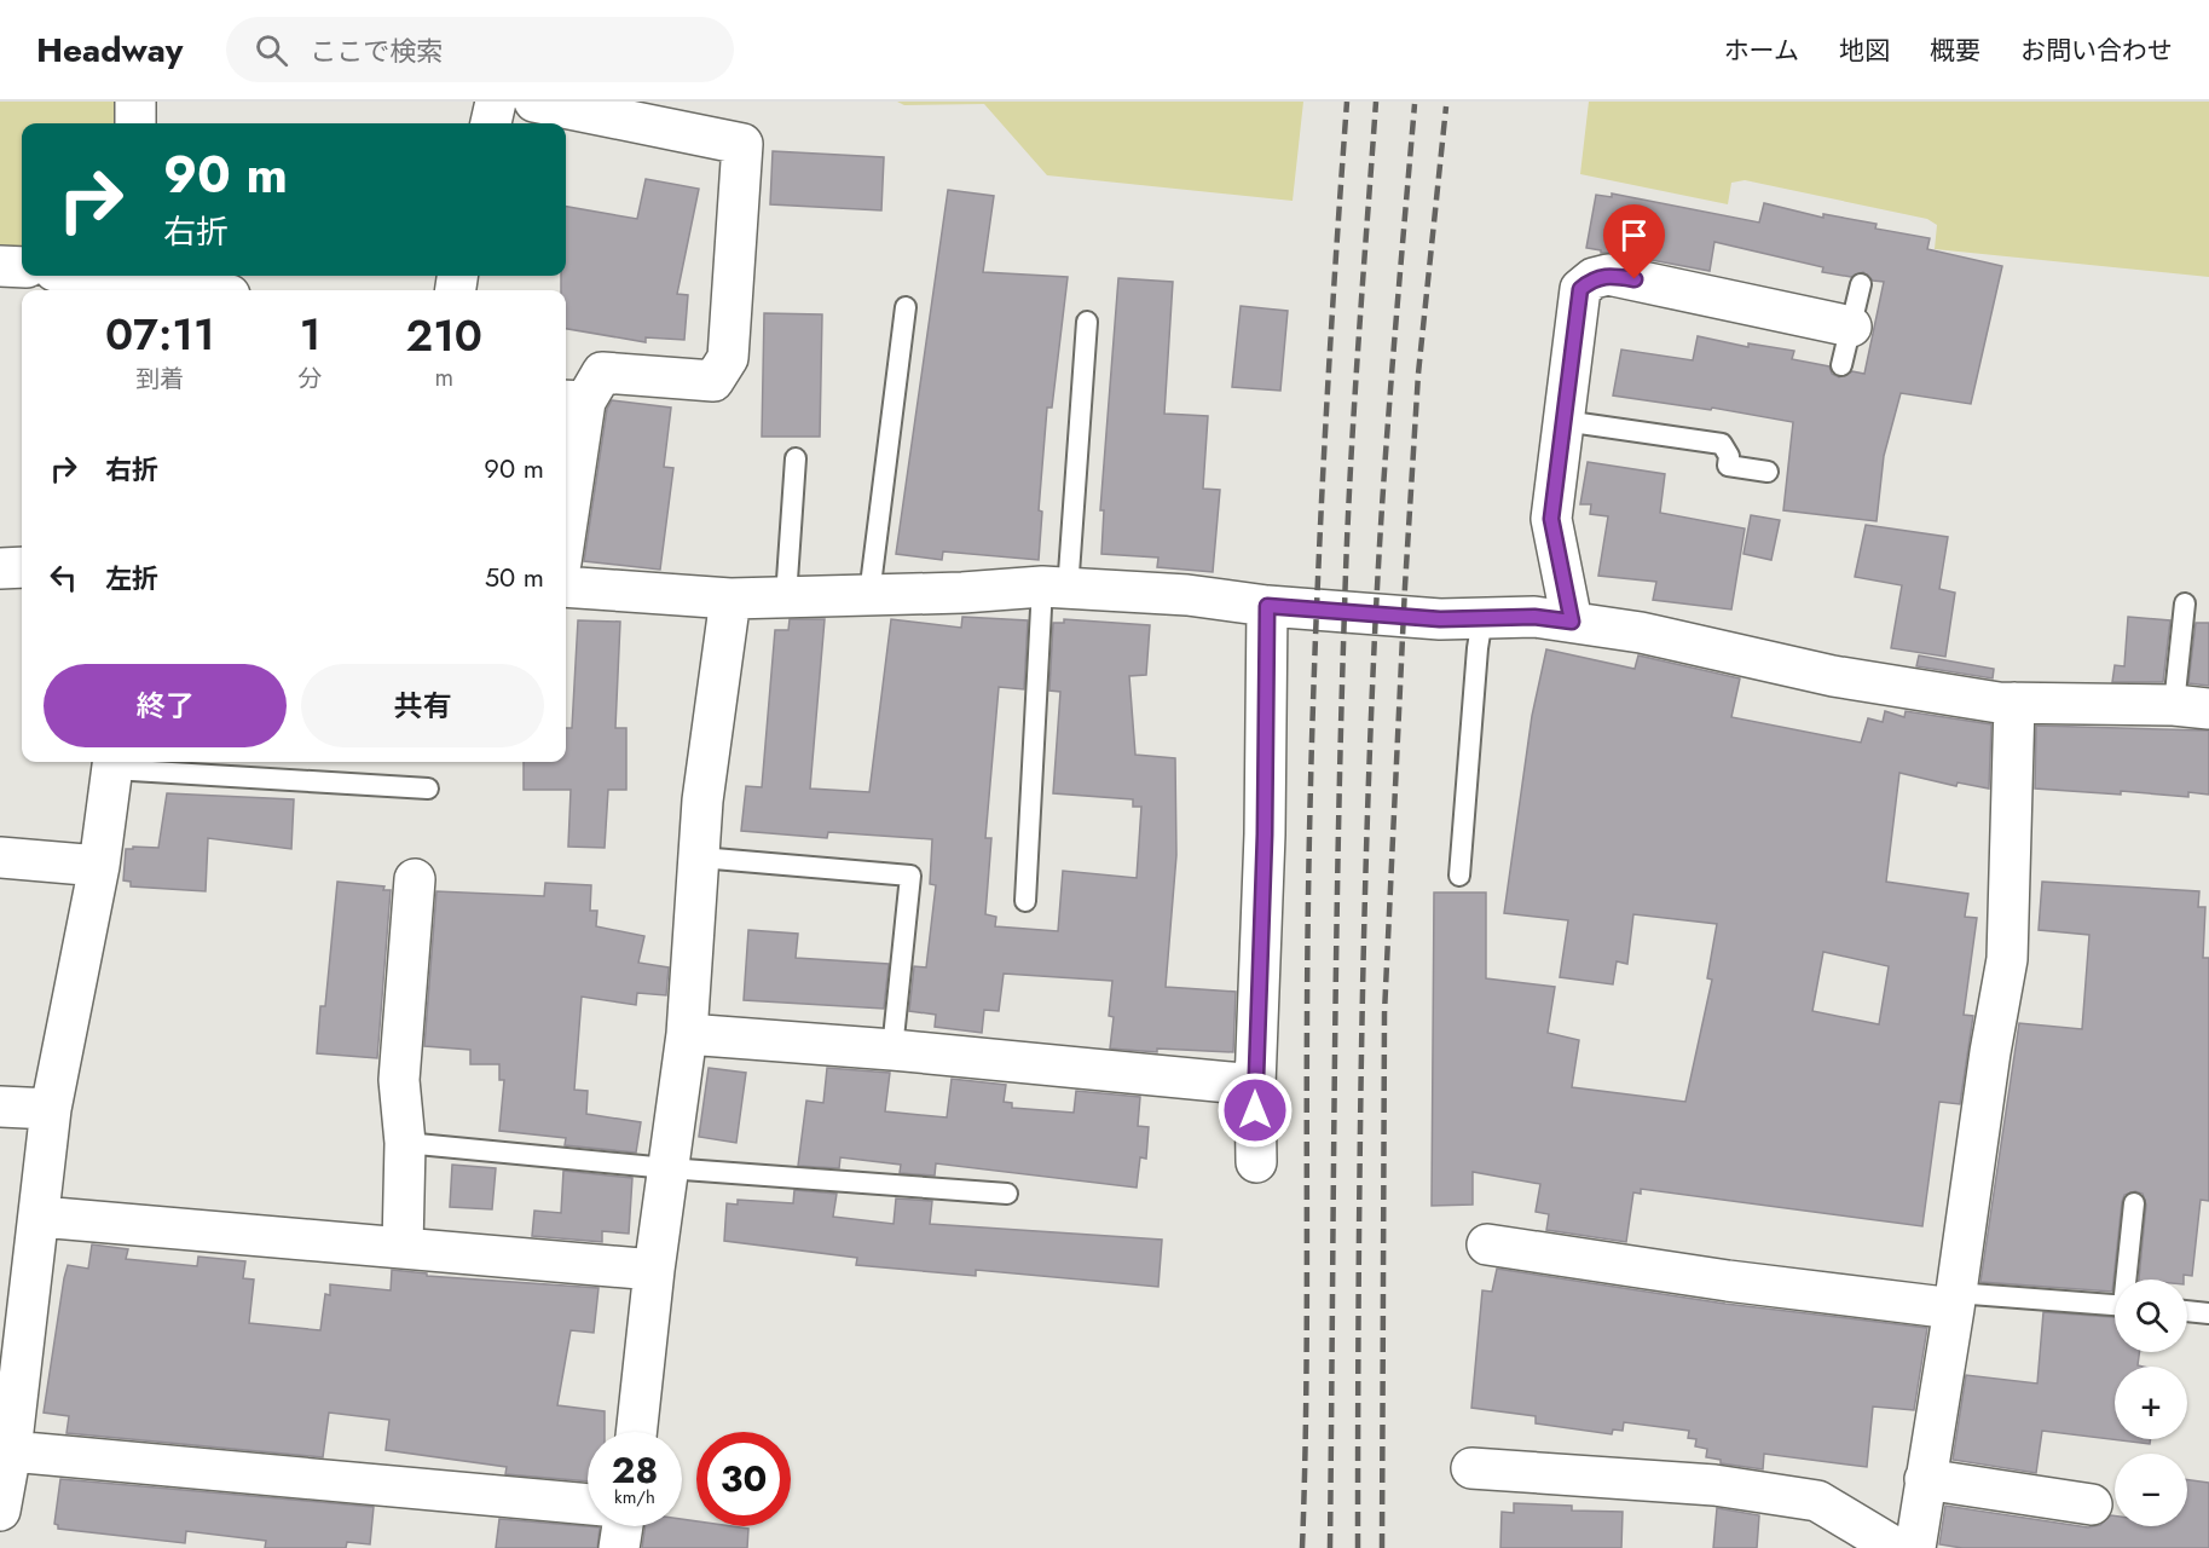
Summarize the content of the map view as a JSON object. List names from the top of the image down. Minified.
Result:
{"page":{"header":"Headway","search":"ここで検索","nav":["ホーム","地図","概要","お問い合わせ"],"turn":["90 m","右折"],"eta":["07:11","到着","1","分","210","m"],"list":[{"name":"右折","value":"90 m"},{"name":"左折","value":"50 m"}],"buttons":["終了","共有"],"map_buttons":["+","−"],"speed":"28 km/h","limit":"30"}}
